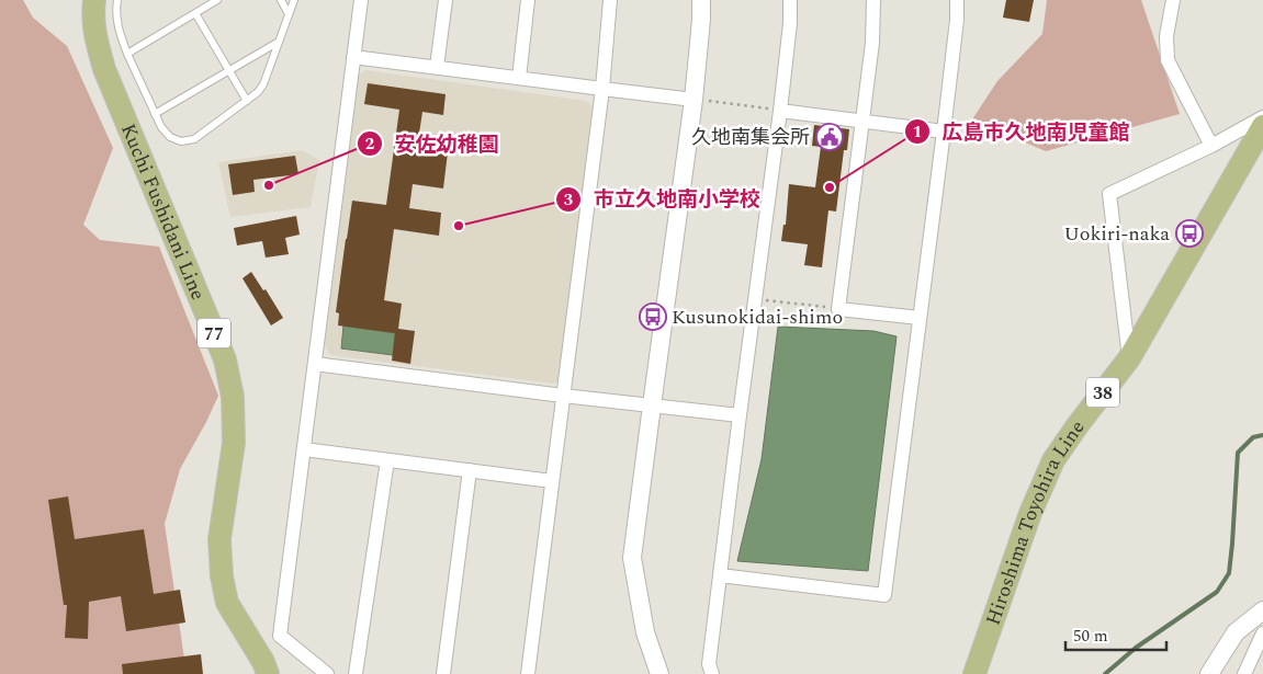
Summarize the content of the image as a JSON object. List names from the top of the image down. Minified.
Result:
{"streets":{"main road":["Kuchi Fushidani Line","77","38","Hiroshima Toyohira Line"]},"places":{"public building":["久地南集会所"],"other":["安佐幼稚園","広島市久地南児童館","市立久地南小学校"],"bus stop":["Uokiri-naka","Kusunokidai-shimo"]},"scale_bar":"50 m"}
